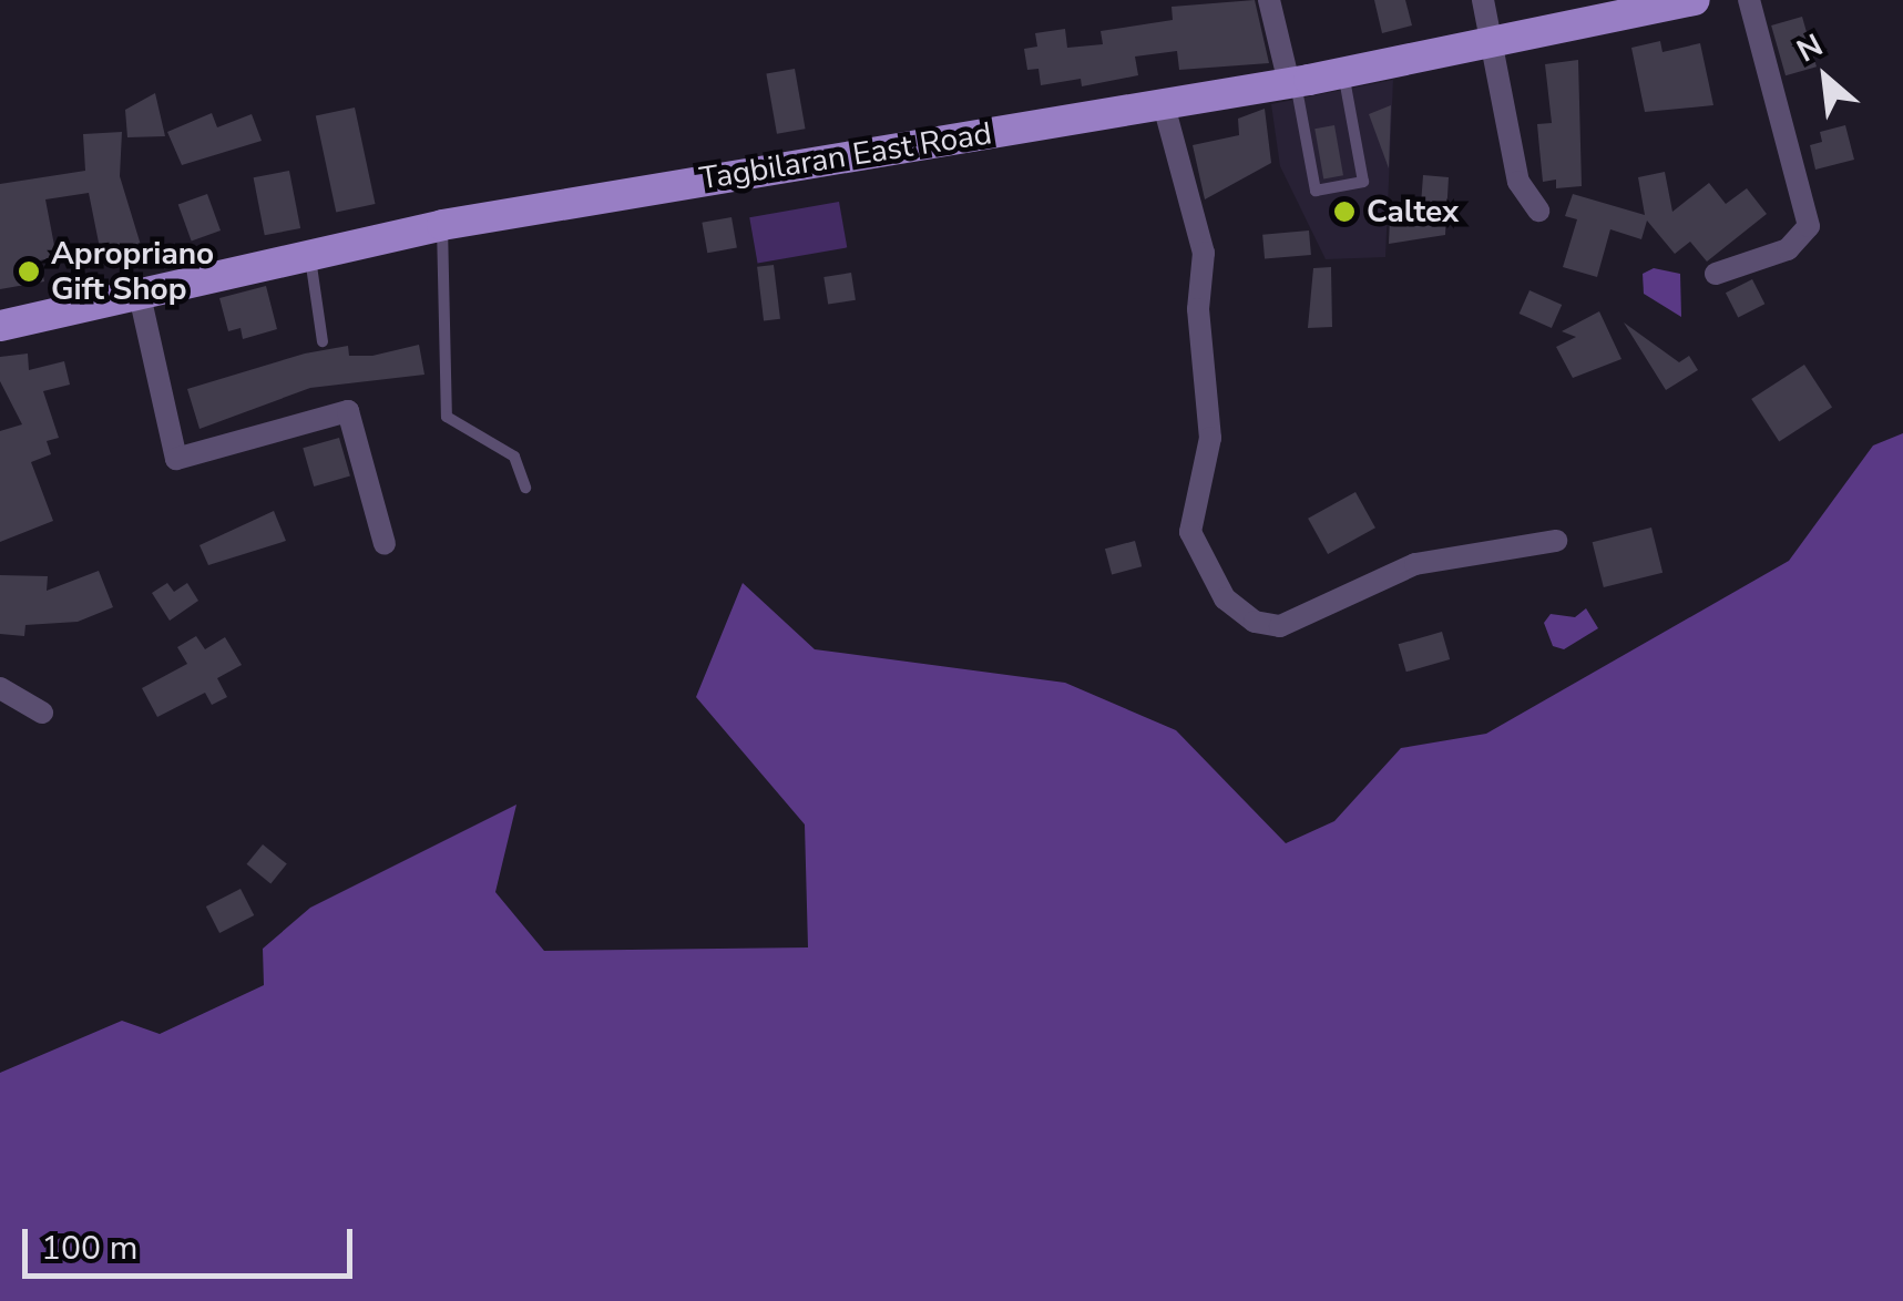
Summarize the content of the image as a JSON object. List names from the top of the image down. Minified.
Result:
{"streets":{"main road":["Tagbilaran East Road"]},"places":["Caltex","Apropriano Gift Shop"],"scale_bar":"100 m","north":"top left"}
